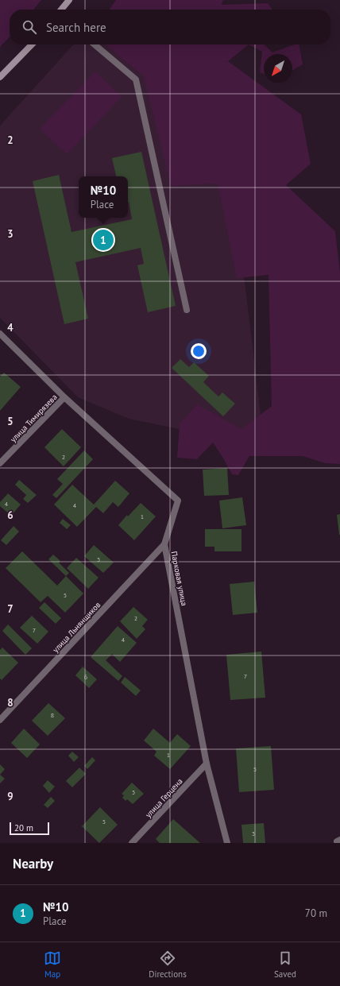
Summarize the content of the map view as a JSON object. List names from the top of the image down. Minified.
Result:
{"streets":{"street":["улица Тимирязева","Парковая улица","улица Льнянщиков","улица Герцена"]},"crossings":[["улица Тимирязева","Парковая улица"],["Парковая улица","улица Льнянщиков"],["Парковая улица","улица Герцена"]],"house_numbers":["2","4","4","1","3","5","2","7","4","7","6","8","1","5","3","5","3"],"scale_bar":"20 m","north":"bottom left","page":{"search":"Search here","popup":["№10","Place"],"pins":"1","scale":"20 m","heading":"Nearby","list":[{"mark":"1","name":"№10","note":"Place","value":"70 m"}],"nav":["Map","Directions","Saved"]},"grid":{"rows":["2","3","4","5","6","7","8","9"]}}
